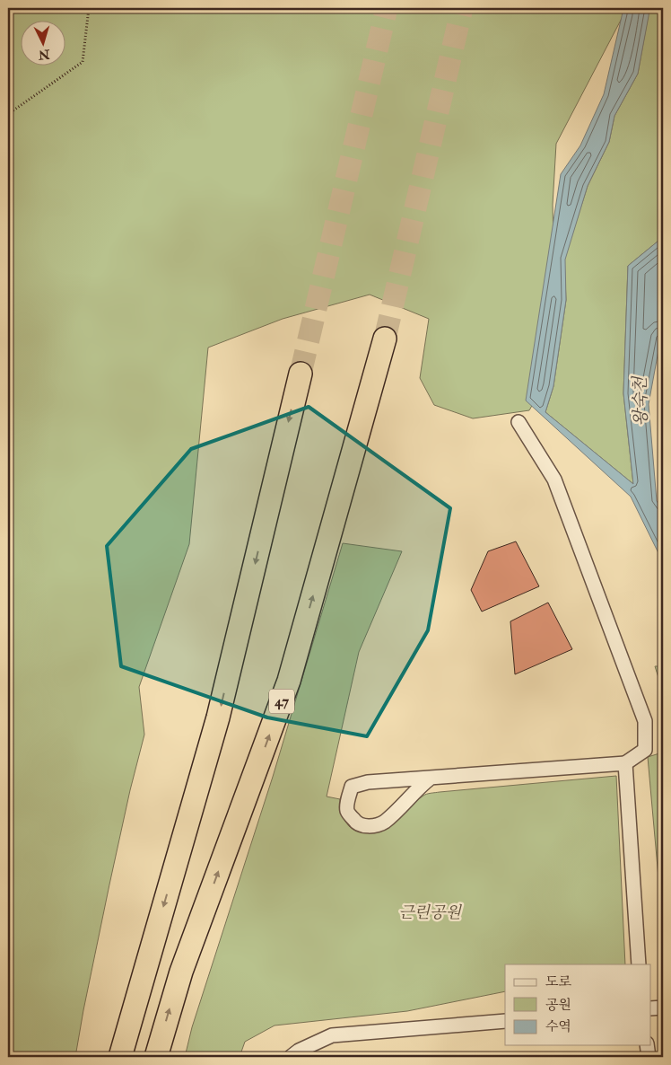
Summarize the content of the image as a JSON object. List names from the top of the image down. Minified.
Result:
{"streets":{"highway":["47"]},"water":["왕숙천"],"parks":["근린공원"],"legend":["도로","공원","수역"],"north":"bottom"}
